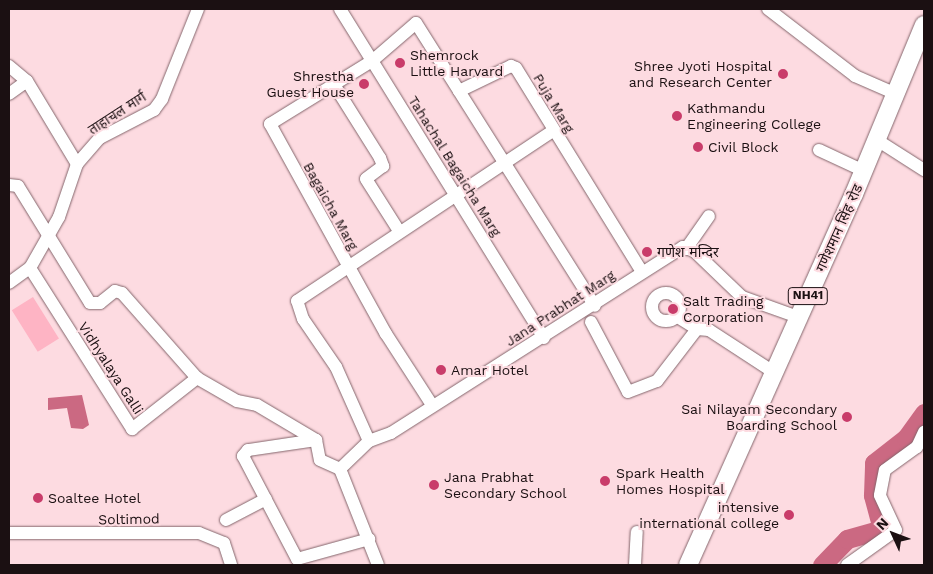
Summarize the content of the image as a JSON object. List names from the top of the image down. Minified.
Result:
{"streets":{"highway":["गणेशमान सिंह रोड","NH41"],"street":["Puja Marg","ताहाचल मार्ग","Tahachal Bagaicha Marg","Bagaicha Marg","Jana Prabhat Marg","Vidhyalaya Galli","Soltimod"]},"crossings":[["Puja Marg","Jana Prabhat Marg"],["ताहाचल मार्ग","Vidhyalaya Galli"],["Tahachal Bagaicha Marg","Bagaicha Marg"],["Tahachal Bagaicha Marg","Jana Prabhat Marg"],["Bagaicha Marg","Jana Prabhat Marg"]],"places":["Shemrock Little Harvard","Shree Jyoti Hospital and Research Center","Shrestha Guest House","Kathmandu Engineering College","Civil Block","गणेश मन्दिर","Salt Trading Corporation","Amar Hotel","Sai Nilayam Secondary Boarding School","Spark Health Homes Hospital","Jana Prabhat Secondary School","Soaltee Hotel","intensive international college"],"north":"top left"}
